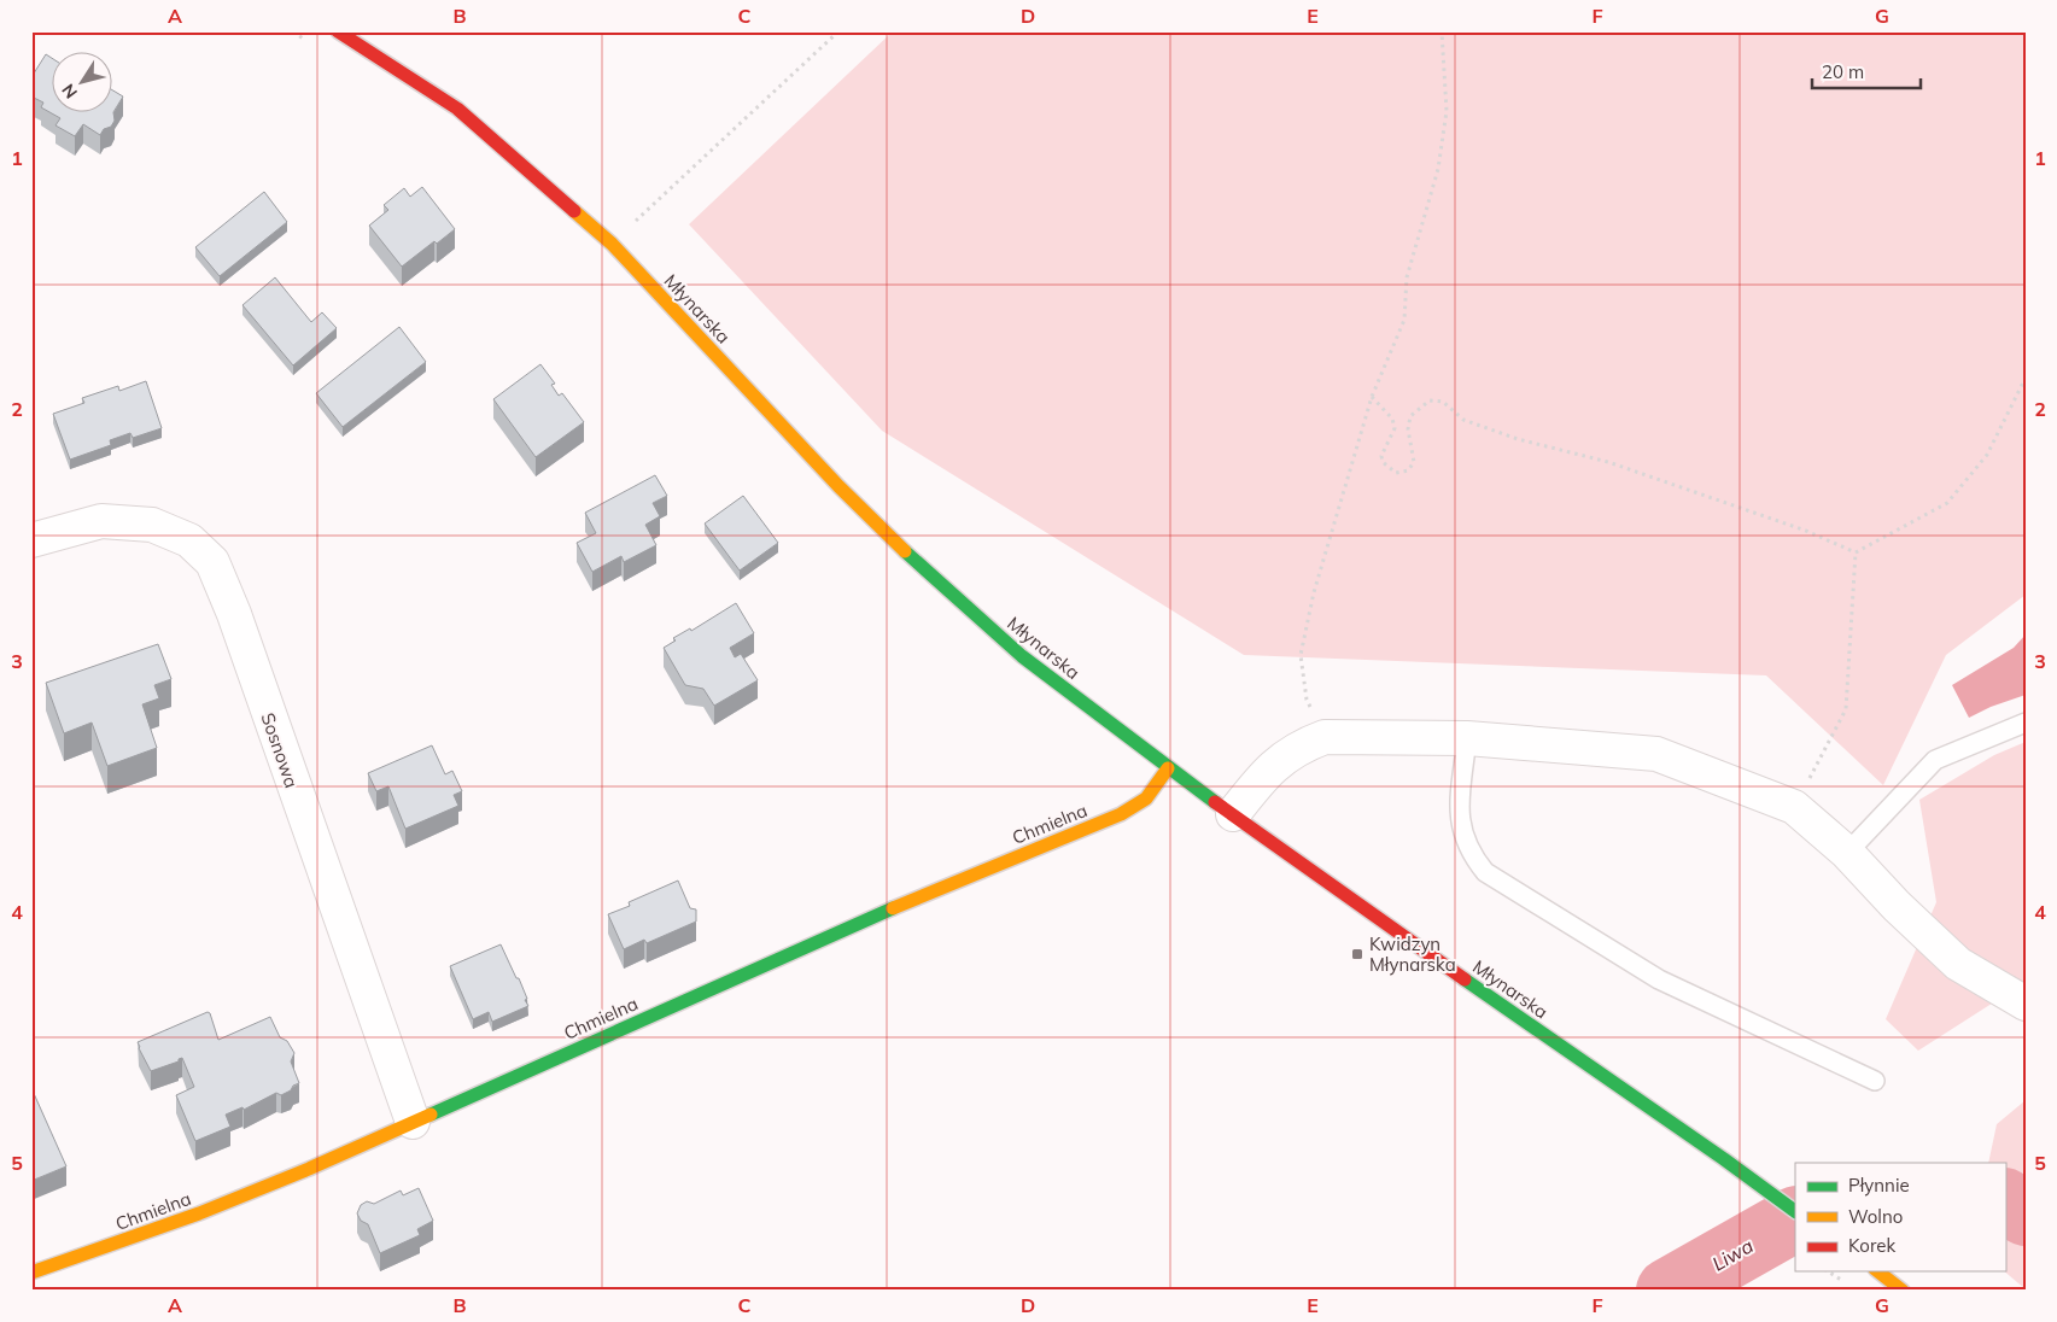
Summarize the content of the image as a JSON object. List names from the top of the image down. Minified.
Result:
{"streets":{"street":["Młynarska","Sosnowa","Chmielna"]},"crossings":[["Młynarska","Chmielna"],["Sosnowa","Chmielna"]],"water":["Liwa"],"places":{"transit":["Kwidzyn Młynarska"]},"legend":["Płynnie","Wolno","Korek"],"scale_bar":"20 m","north":"bottom left","grid":{"columns":["A","B","C","D","E","F","G"],"rows":["1","2","3","4","5"]}}
